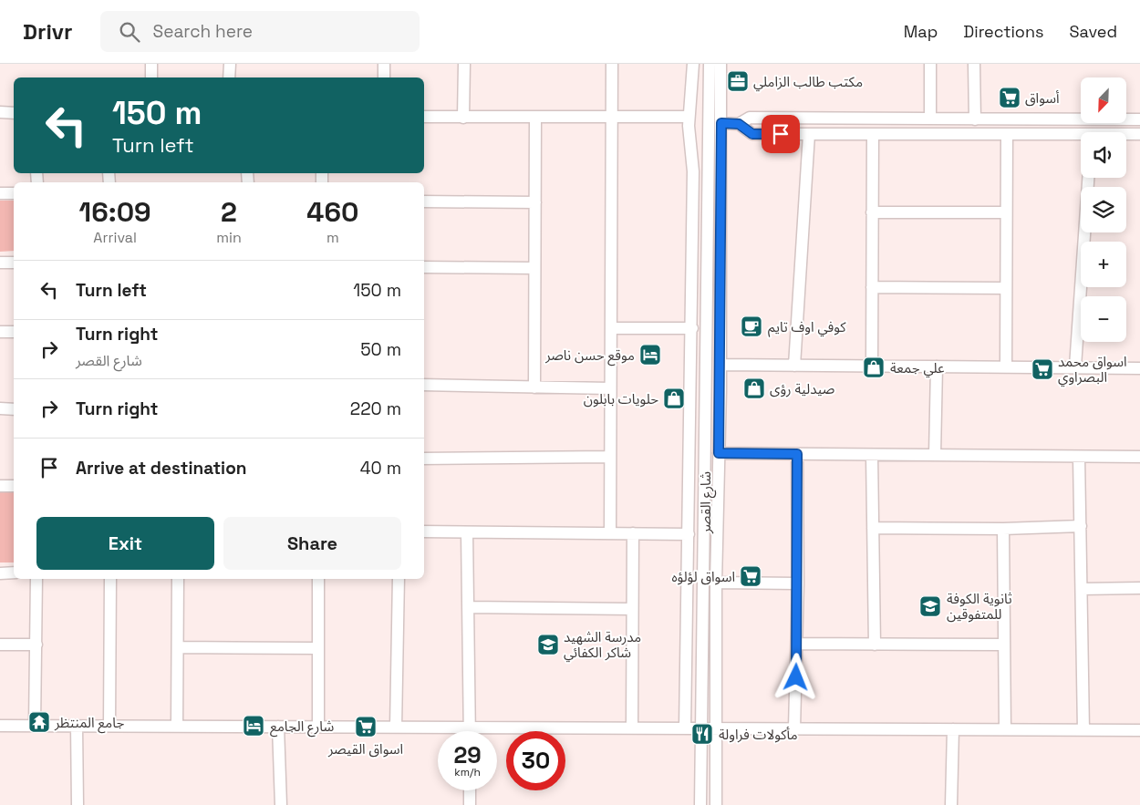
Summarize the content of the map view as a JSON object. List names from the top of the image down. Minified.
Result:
{"streets":{"street":["شارع القصر"]},"places":{"office":["مكتب طالب الزاملي"],"supermarket":["أسواق","اسواق محمد البصراوي","اسواق لؤلؤه","اسواق القيصر"],"cafe":["كوفي اوف تايم"],"hotel":["موقع حسن ناصر","شارع الجامع"],"shop":["علي جمعة","صيدلية رؤى","حلويات بابلون"],"school or university":["ثانوية الكوفة للمتفوقين","مدرسة الشهيد شاكر الكفائي"],"temple":["جامع المنتظر"],"restaurant":["مأكولات فراولة"]},"north":"bottom left","page":{"header":"Drivr","search":"Search here","nav":["Map","Directions","Saved"],"map_buttons":["+","−"],"turn":["150 m","Turn left"],"eta":["16:09","Arrival","2","min","460","m"],"list":[{"name":"Turn left","value":"150 m"},{"name":"Turn right","note":"شارع القصر","value":"50 m"},{"name":"Turn right","value":"220 m"},{"name":"Arrive at destination","value":"40 m"}],"buttons":["Exit","Share"],"speed":"29 km/h","limit":"30"}}
